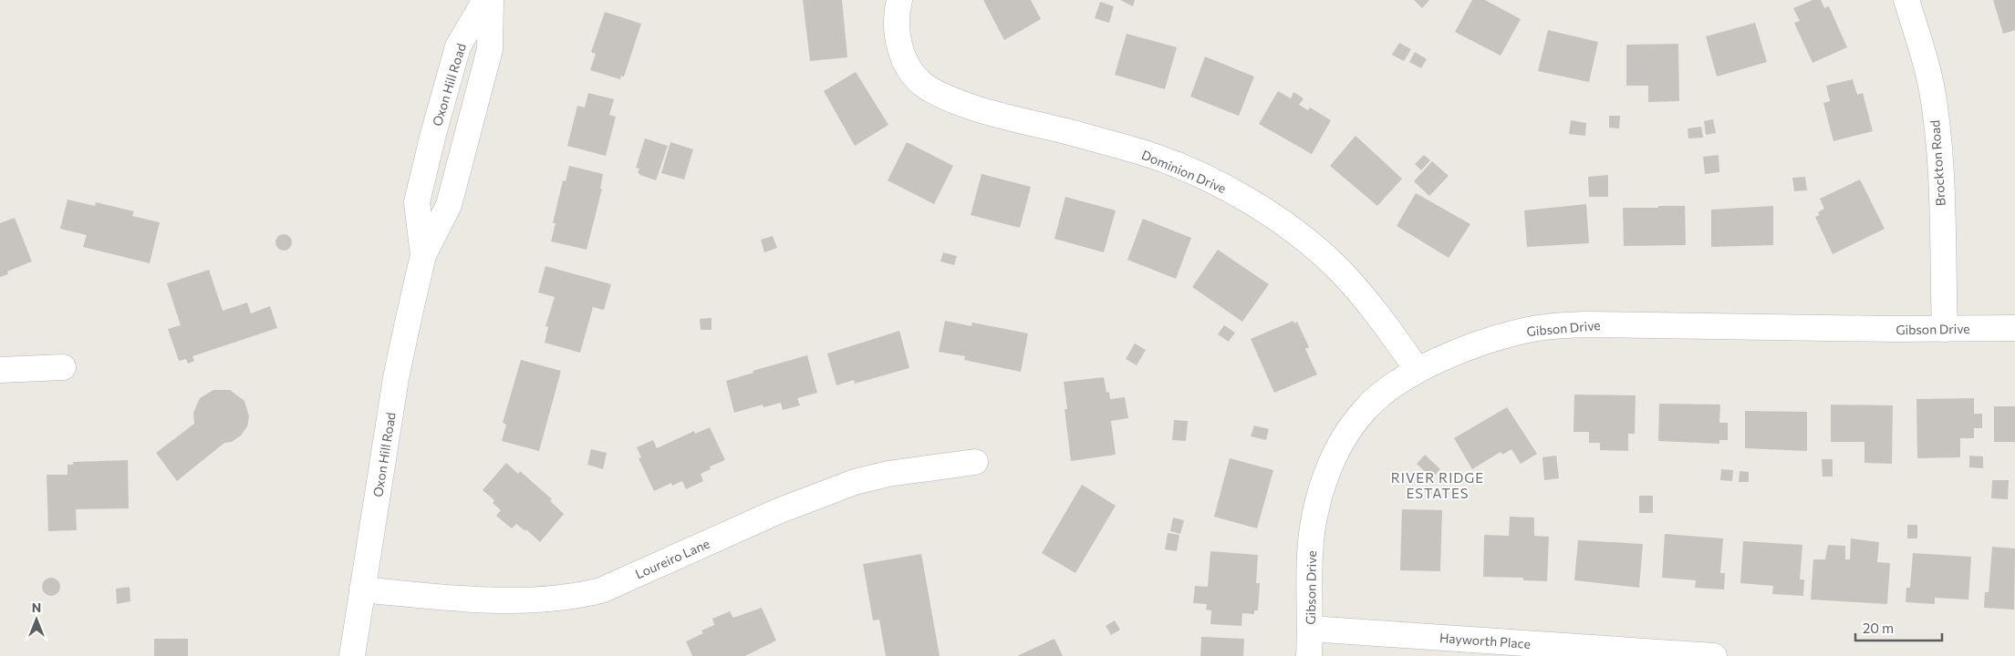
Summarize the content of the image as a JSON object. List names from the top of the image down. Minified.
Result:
{"streets":{"street":["Oxon Hill Road","Brockton Road","Dominion Drive","Gibson Drive","Loureiro Lane","Hayworth Place"]},"crossings":[["Oxon Hill Road","Loureiro Lane"],["Brockton Road","Gibson Drive"],["Dominion Drive","Gibson Drive"],["Gibson Drive","Hayworth Place"]],"districts":["RIVER RIDGE ESTATES"],"scale_bar":"20 m","north":"top"}
